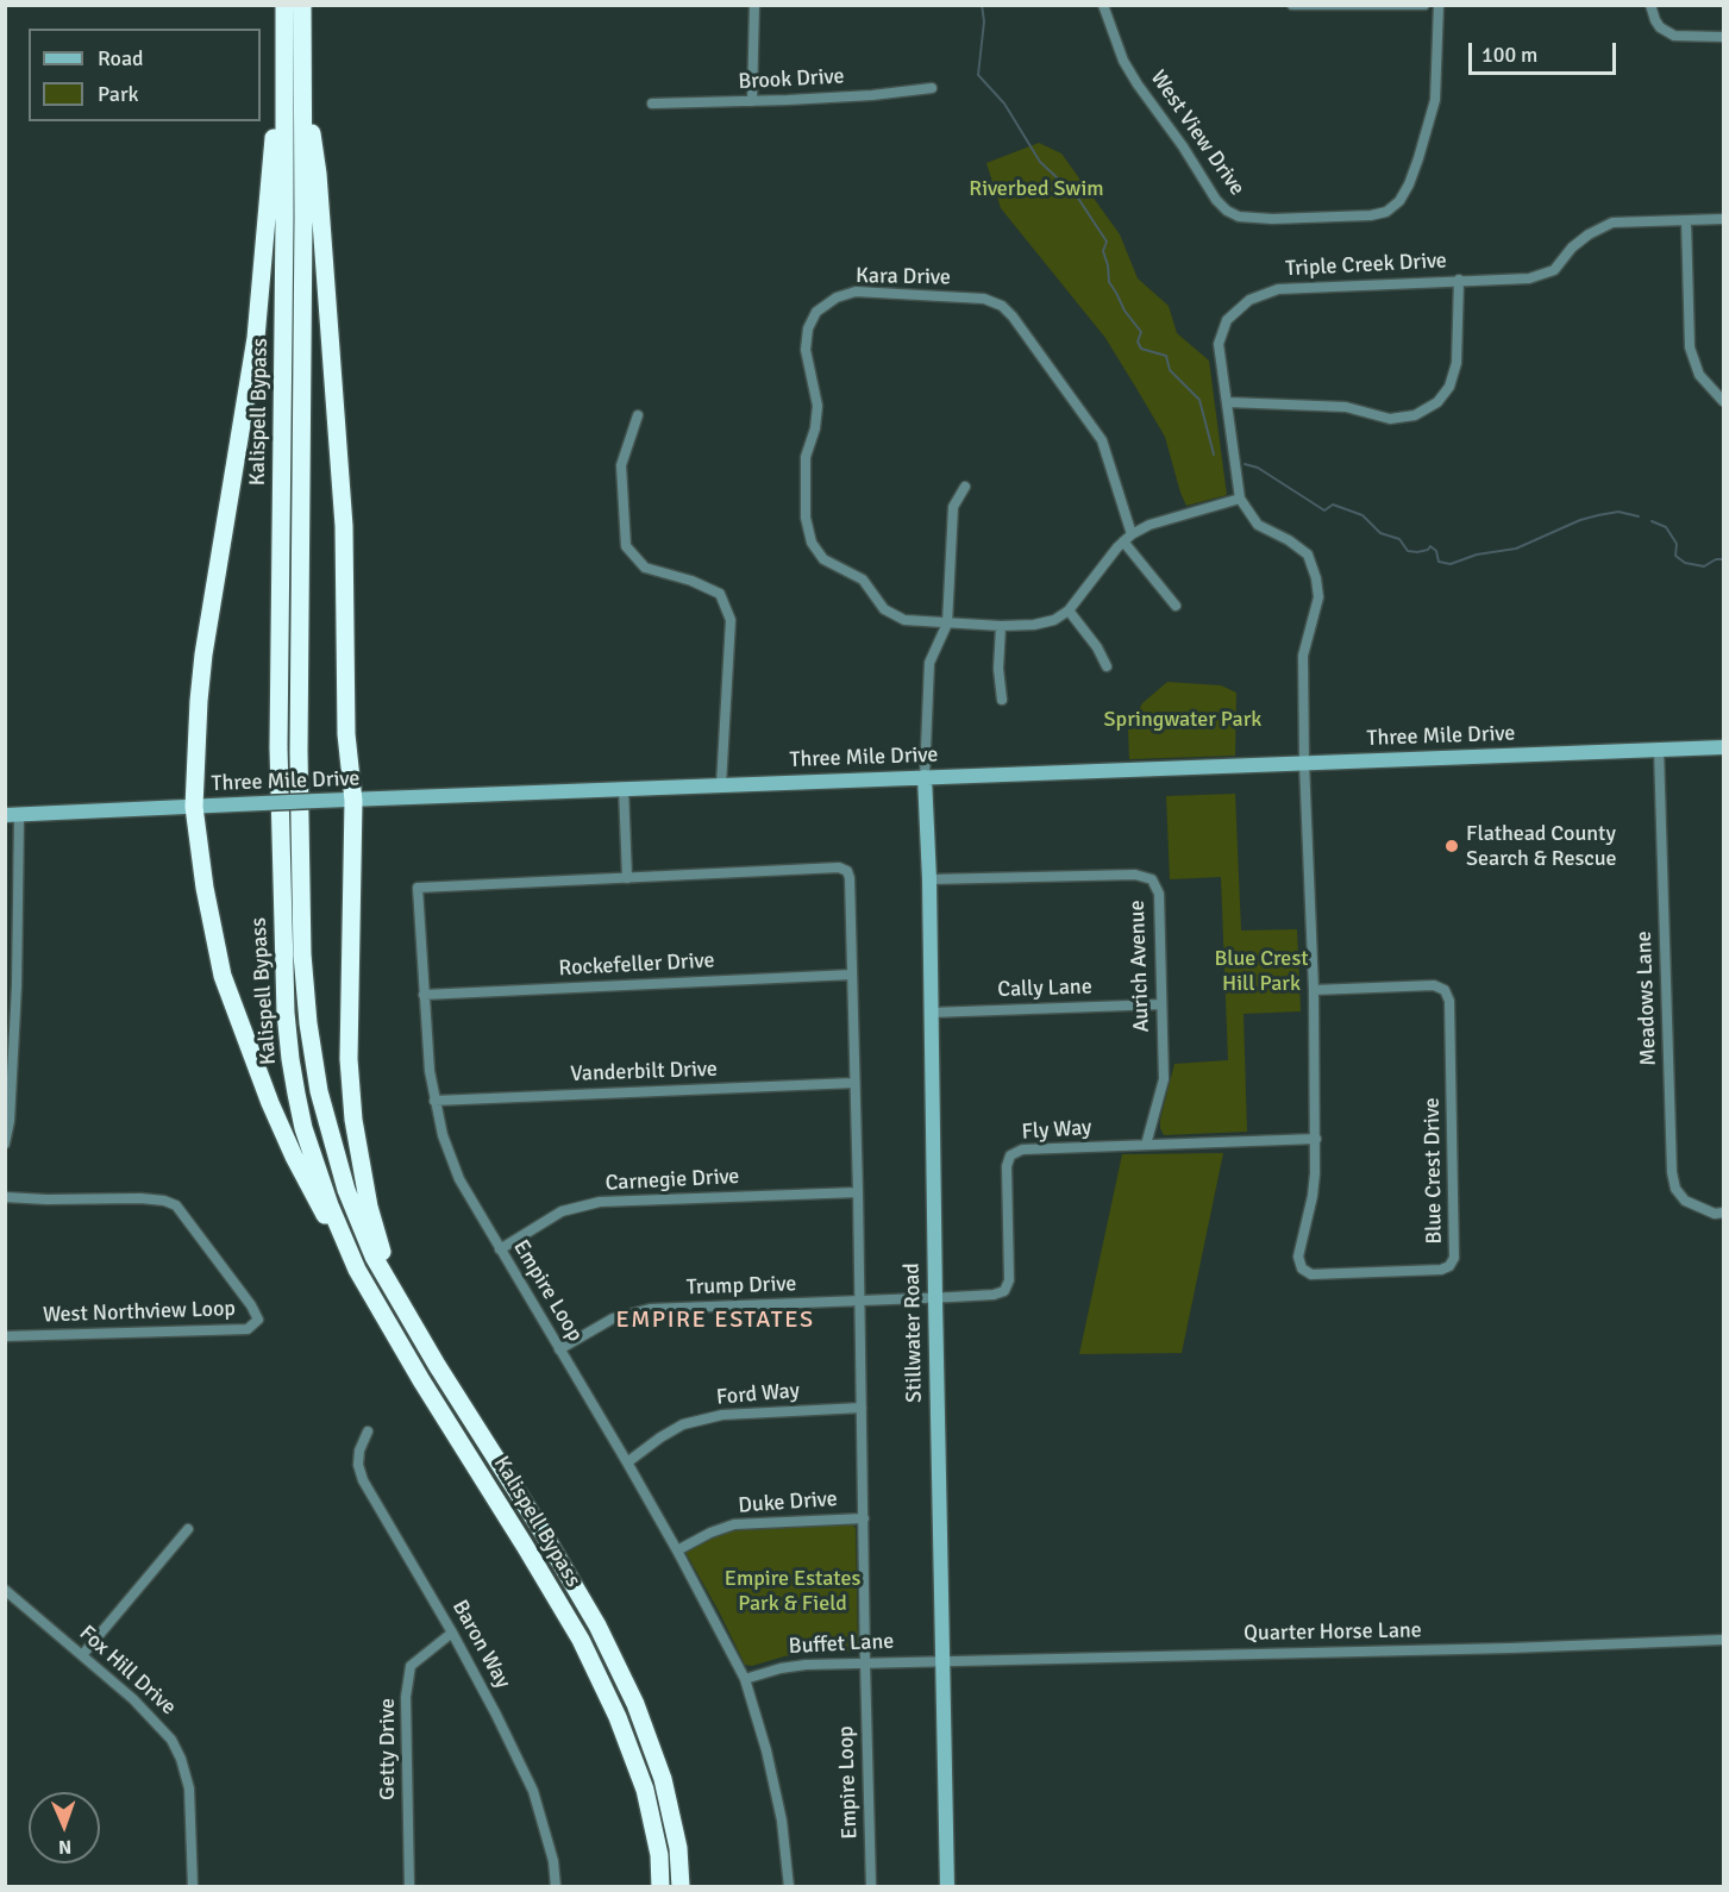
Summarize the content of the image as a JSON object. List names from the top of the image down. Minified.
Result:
{"streets":{"highway":["Kalispell Bypass"],"main road":["Three Mile Drive","Stillwater Road"],"street":["Brook Drive","West View Drive","Triple Creek Drive","Kara Drive","Rockefeller Drive","Aurich Avenue","Cally Lane","Meadows Lane","Vanderbilt Drive","Fly Way","Blue Crest Drive","Carnegie Drive","Trump Drive","Empire Loop","West Northview Loop","Ford Way","Duke Drive","Quarter Horse Lane","Baron Way","Buffet Lane","Fox Hill Drive","Getty Drive"]},"crossings":[["Three Mile Drive","Meadows Lane"],["Three Mile Drive","Blue Crest Drive"],["Three Mile Drive","Stillwater Road"],["Rockefeller Drive","Empire Loop"],["Aurich Avenue","Cally Lane"],["Aurich Avenue","Fly Way"],["Aurich Avenue","Stillwater Road"],["Cally Lane","Stillwater Road"],["Vanderbilt Drive","Empire Loop"],["Fly Way","Blue Crest Drive"],["Fly Way","Trump Drive"],["Fly Way","Stillwater Road"],["Carnegie Drive","Empire Loop"],["Trump Drive","Empire Loop"],["Trump Drive","Stillwater Road"],["Empire Loop","Ford Way"],["Empire Loop","Duke Drive"],["Empire Loop","Buffet Lane"],["Stillwater Road","Quarter Horse Lane"],["Stillwater Road","Buffet Lane"],["Quarter Horse Lane","Buffet Lane"],["Baron Way","Getty Drive"]],"districts":["EMPIRE ESTATES"],"parks":["Riverbed Swim","Springwater Park","Blue Crest Hill Park","Empire Estates Park & Field"],"places":["Flathead County Search & Rescue"],"legend":["Road","Park"],"scale_bar":"100 m","north":"bottom"}
